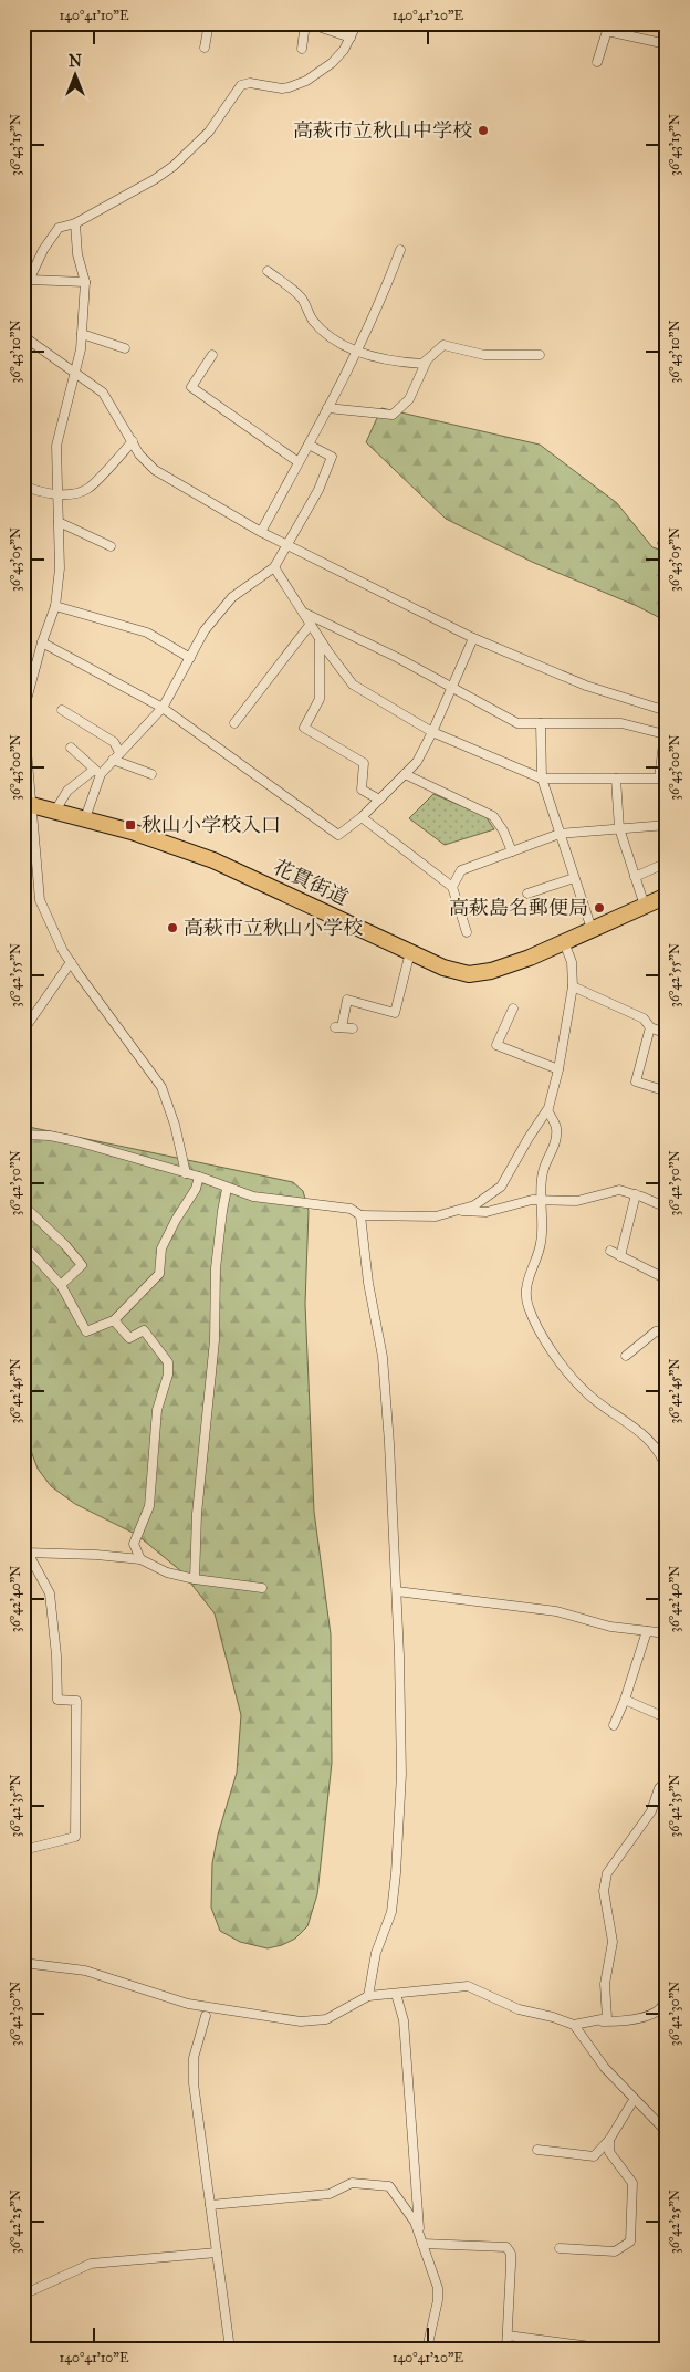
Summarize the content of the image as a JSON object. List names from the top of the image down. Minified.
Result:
{"streets":{"highway":["花貫街道"]},"places":{"other":["高萩市立秋山中学校","高萩島名郵便局","高萩市立秋山小学校"],"transit":["秋山小学校入口"]},"north":"top","coordinates":["140°41'10\"E","140°41'20\"E","36°43'15\"N","36°43'10\"N","36°43'05\"N","36°43'00\"N","36°42'55\"N","36°42'50\"N","36°42'45\"N","36°42'40\"N","36°42'35\"N","36°42'30\"N","36°42'25\"N"]}
